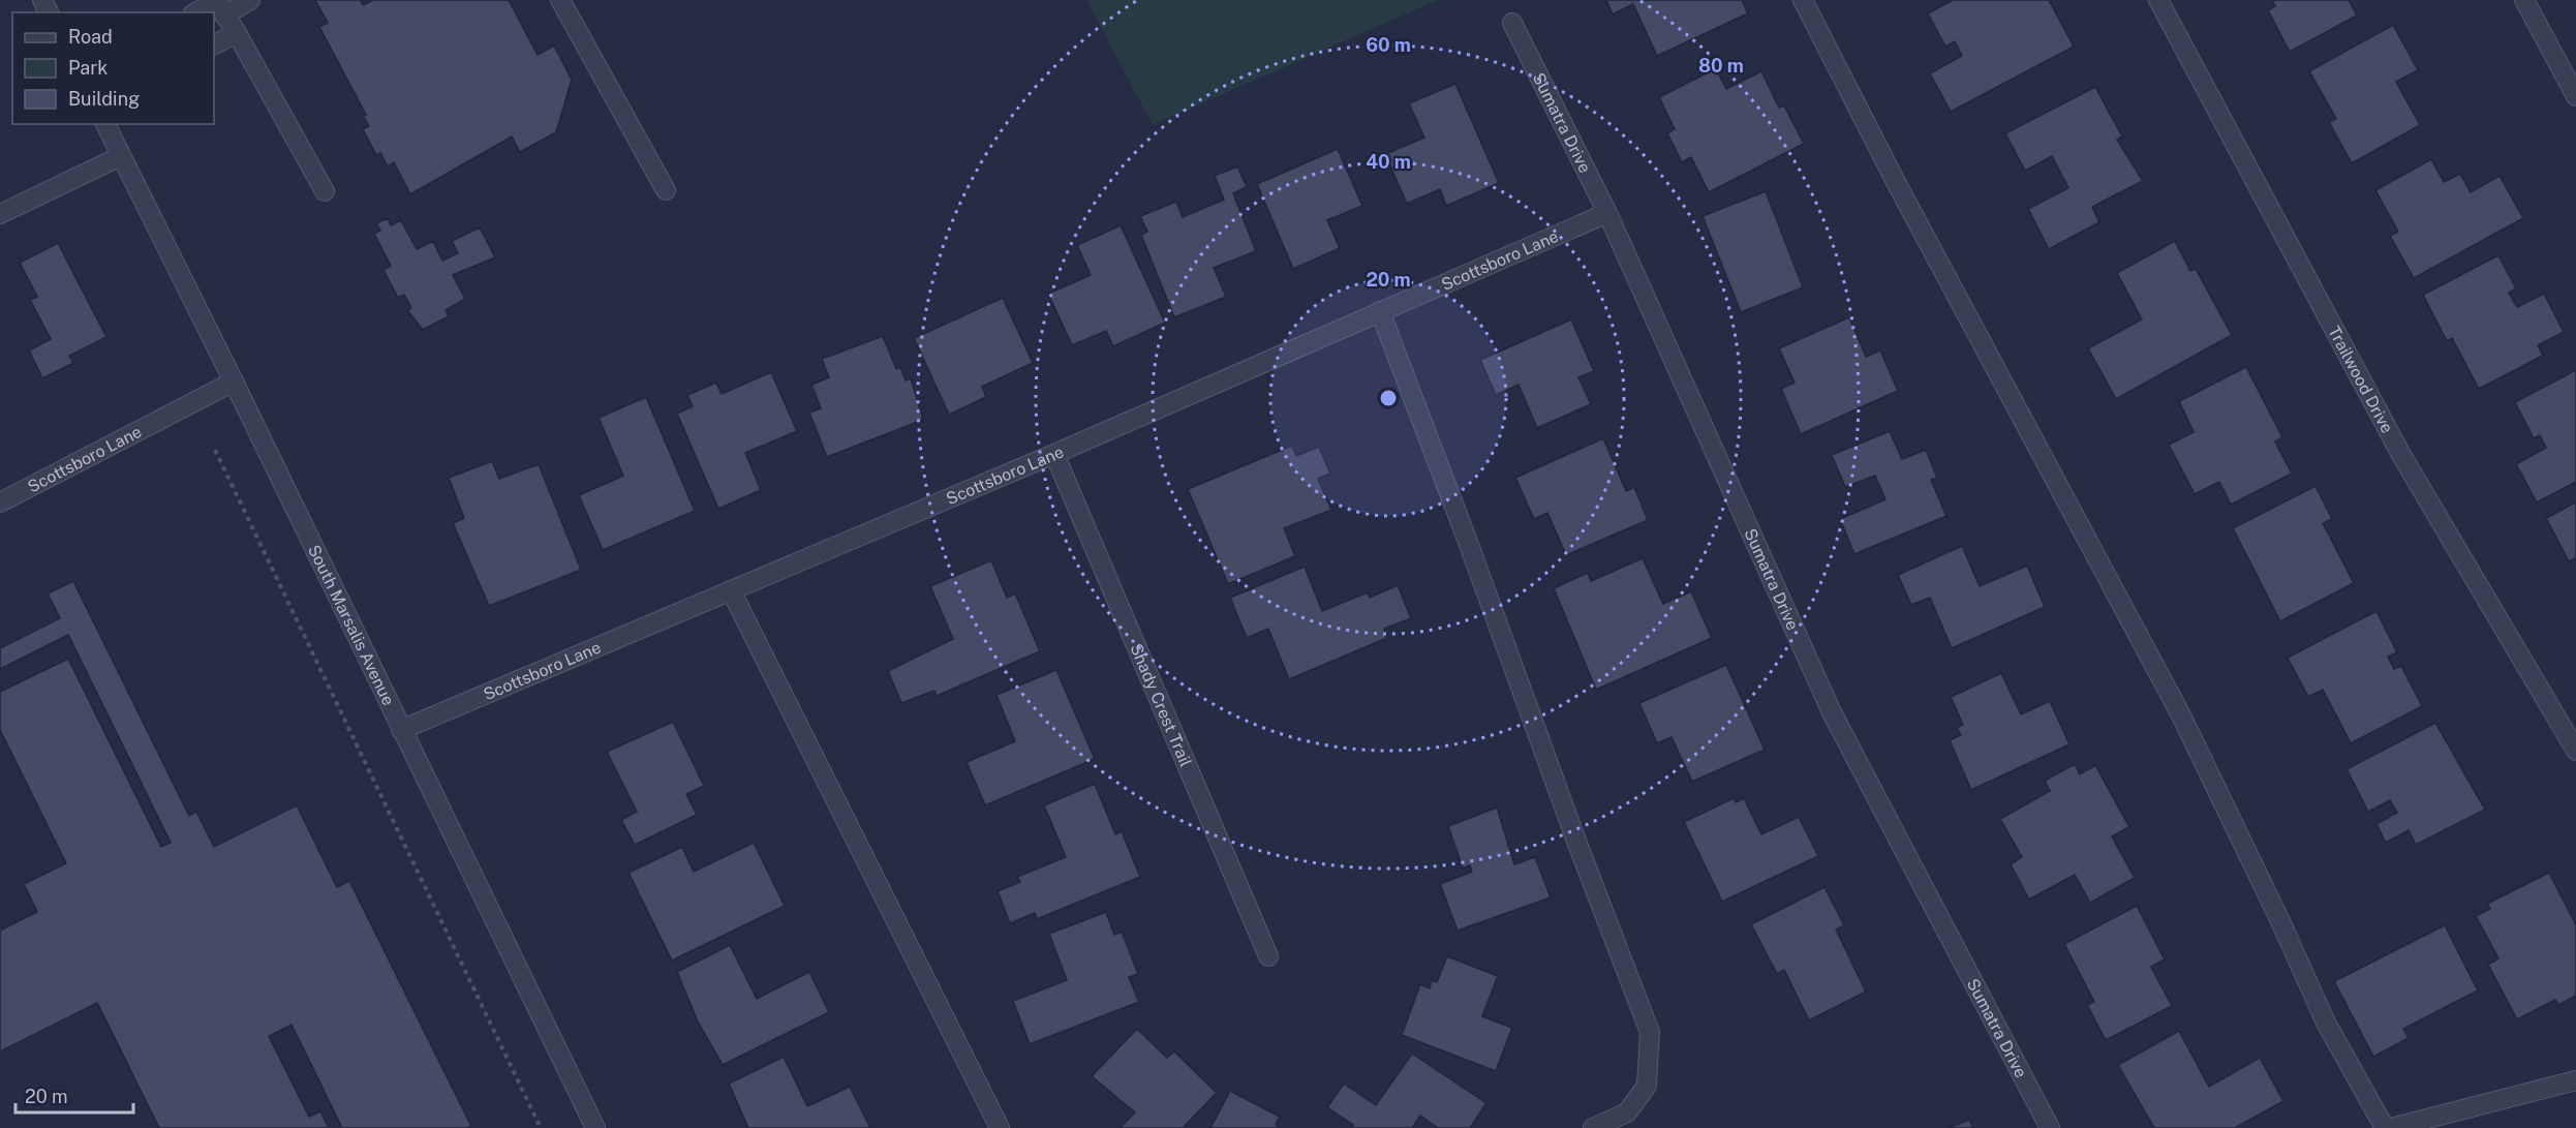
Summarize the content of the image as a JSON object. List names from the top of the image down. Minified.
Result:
{"streets":{"street":["Sumatra Drive","Scottsboro Lane","Trailwood Drive","South Marsalis Avenue","Shady Crest Trail"]},"crossings":[["Sumatra Drive","Scottsboro Lane"],["Scottsboro Lane","South Marsalis Avenue"],["Scottsboro Lane","Shady Crest Trail"]],"legend":["Road","Park","Building"],"scale_bar":"20 m","rings":["60 m","80 m","40 m","20 m"]}
